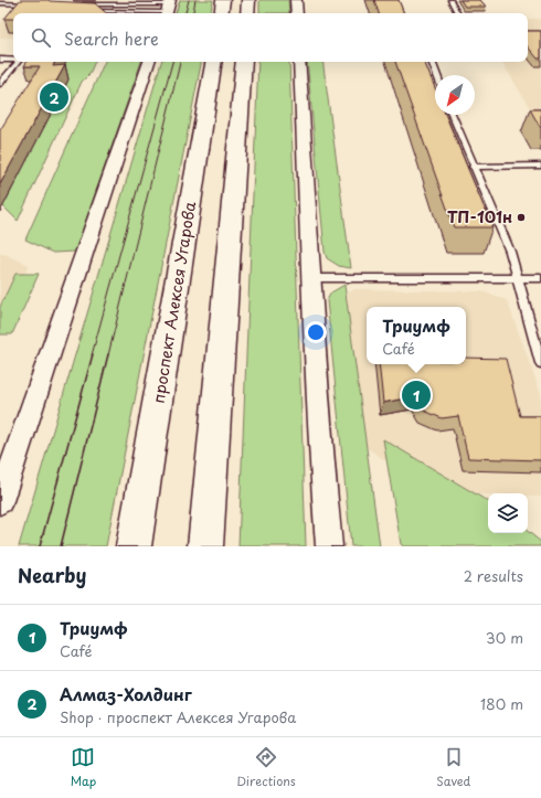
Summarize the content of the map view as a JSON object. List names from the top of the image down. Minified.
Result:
{"streets":{"main road":["проспект Алексея Угарова"]},"places":["ТП-101н"],"north":"bottom left","page":{"search":"Search here","pins":["2","1"],"popup":["Триумф","Café"],"heading":["Nearby","2 results"],"list":[{"mark":"1","name":"Триумф","note":"Café","value":"30 m"},{"mark":"2","name":"Алмаз-Холдинг","note":"Shop · проспект Алексея Угарова","value":"180 m"}],"nav":["Map","Directions","Saved"]}}
